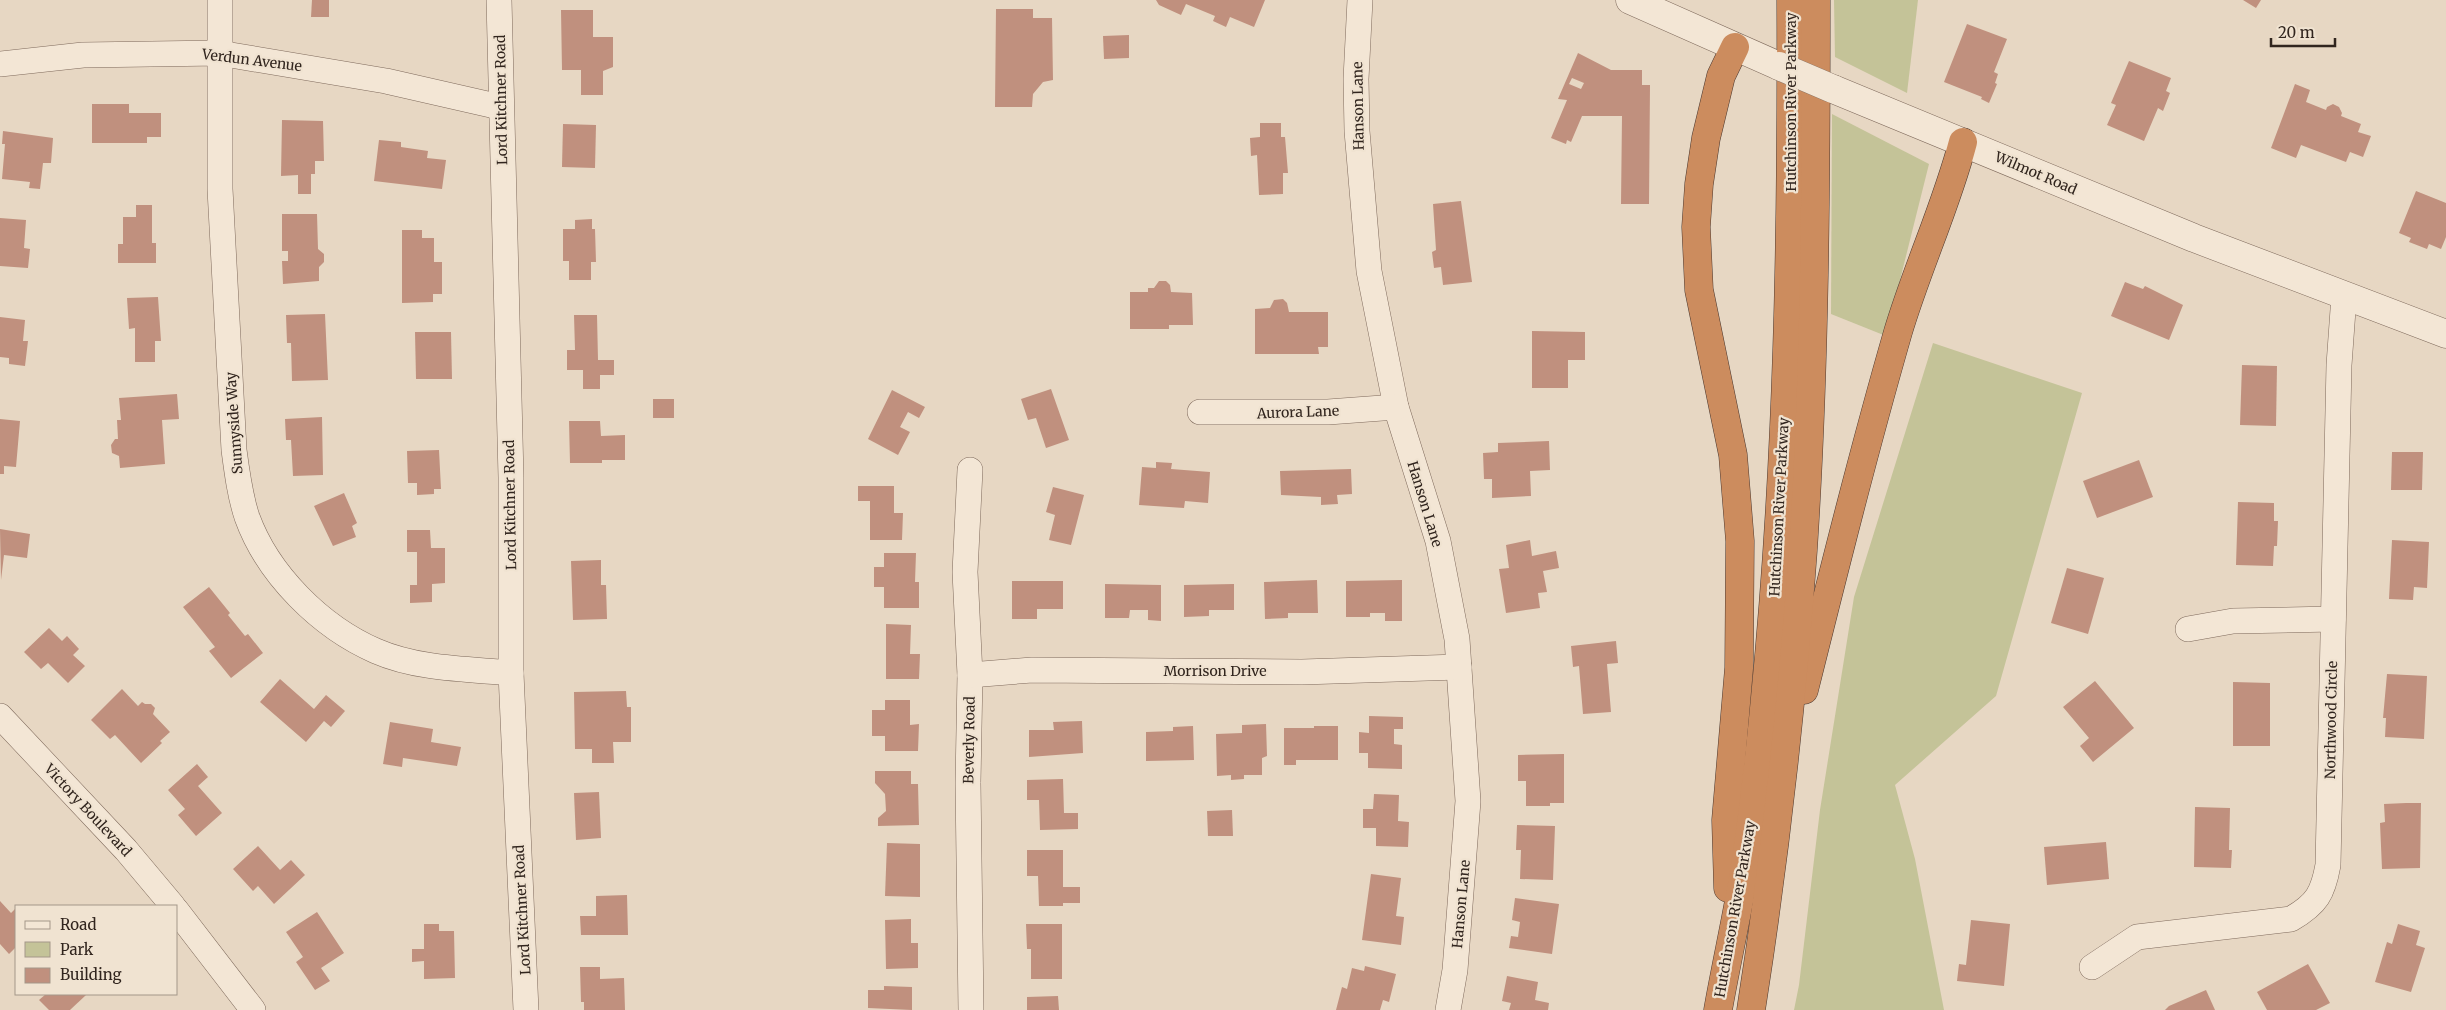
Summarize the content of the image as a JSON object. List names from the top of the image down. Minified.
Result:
{"streets":{"highway":["Hutchinson River Parkway"],"street":["Verdun Avenue","Lord Kitchner Road","Hanson Lane","Wilmot Road","Aurora Lane","Sunnyside Way","Morrison Drive","Northwood Circle","Beverly Road","Victory Boulevard"]},"crossings":[["Verdun Avenue","Lord Kitchner Road"],["Verdun Avenue","Sunnyside Way"],["Lord Kitchner Road","Sunnyside Way"],["Hanson Lane","Aurora Lane"],["Hanson Lane","Morrison Drive"],["Wilmot Road","Northwood Circle"],["Morrison Drive","Beverly Road"]],"legend":["Road","Park","Building"],"scale_bar":"20 m"}
